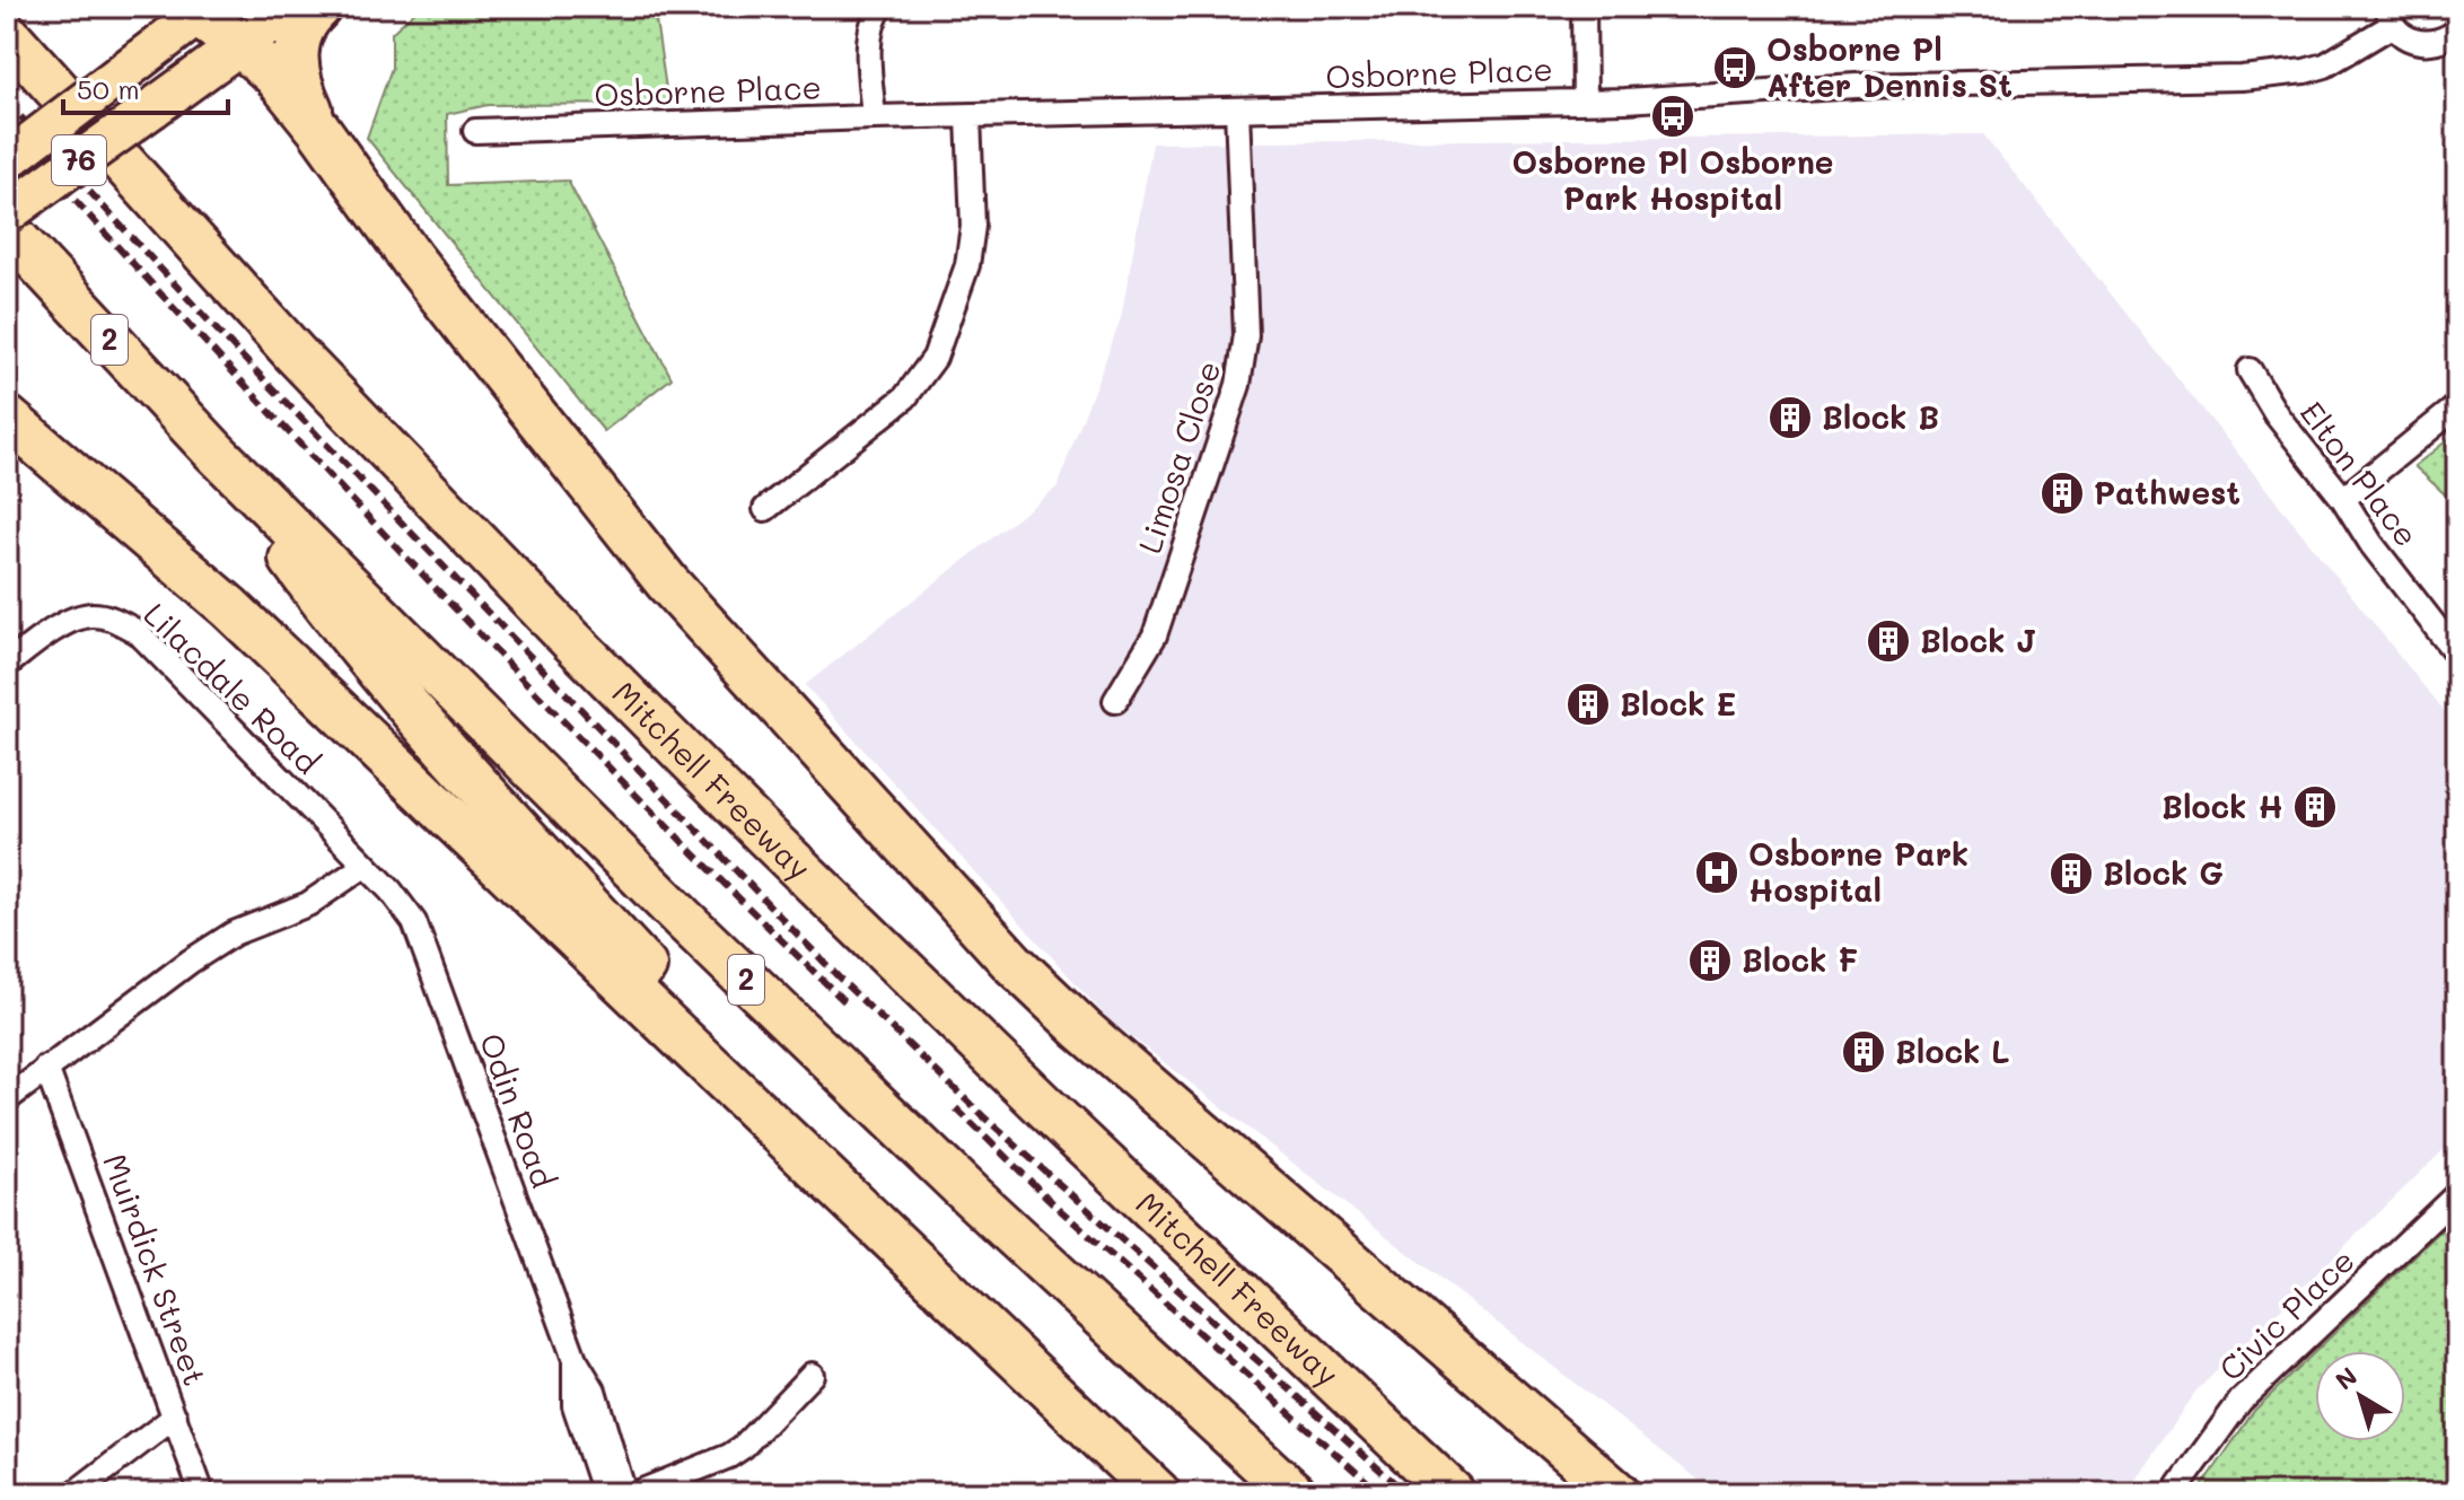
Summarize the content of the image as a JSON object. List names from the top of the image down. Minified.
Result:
{"streets":{"highway":["76","2","Mitchell Freeway"],"street":["Osborne Place","Limosa Close","Elton Place","Lilacdale Road","Odin Road","Muirdick Street","Civic Place"]},"crossings":[["Osborne Place","Limosa Close"],["Lilacdale Road","Odin Road"]],"places":{"bus stop":["Osborne Pl After Dennis St","Osborne Pl Osborne Park Hospital"],"building":["Block B","Pathwest","Block J","Block E","Block H","Block G","Block F","Block L"],"hospital":["Osborne Park Hospital"]},"scale_bar":"50 m","north":"top left"}
